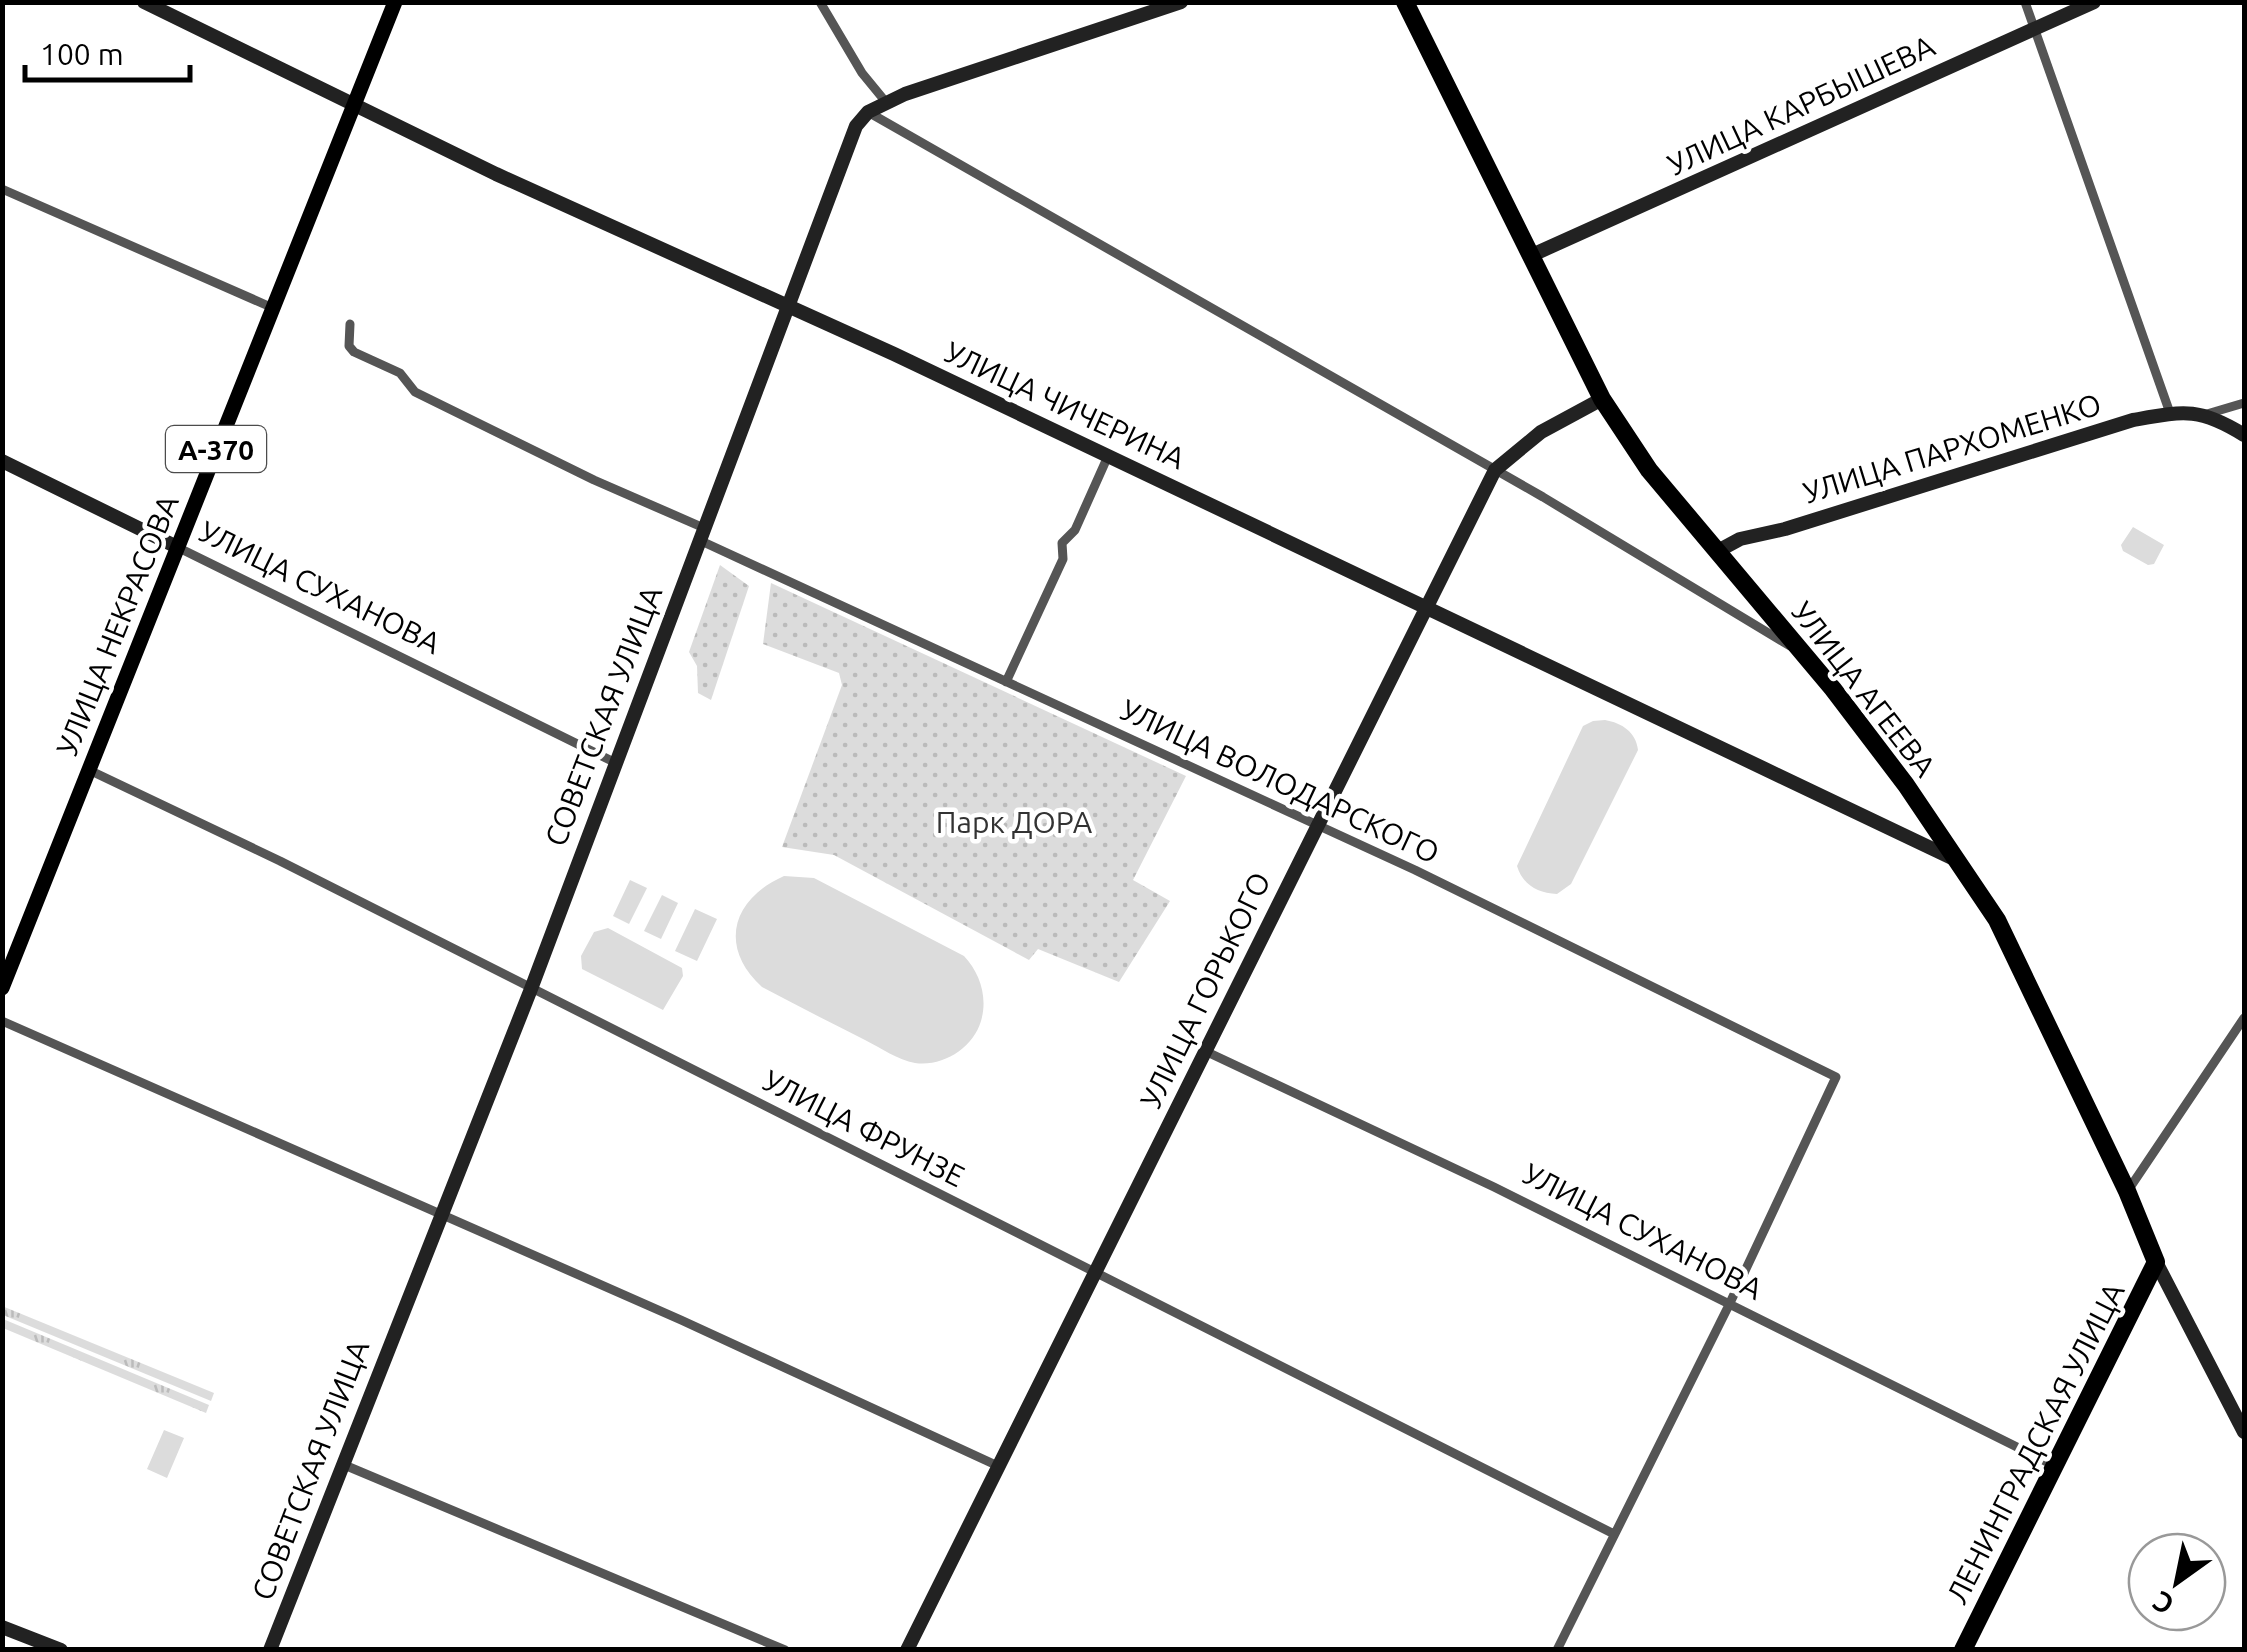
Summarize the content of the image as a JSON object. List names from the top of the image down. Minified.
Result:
{"streets":{"highway":["УЛИЦА АГЕЕВА","ЛЕНИНГРАДСКАЯ УЛИЦА"],"main road":["УЛИЦА КАРБЫШЕВА","УЛИЦА ЧИЧЕРИНА","УЛИЦА ПАРХОМЕНКО","А-370","УЛИЦА СУХАНОВА","УЛИЦА НЕКРАСОВА","СОВЕТСКАЯ УЛИЦА","УЛИЦА ГОРЬКОГО"],"street":["УЛИЦА ВОЛОДАРСКОГО","УЛИЦА ФРУНЗЕ"]},"crossings":[["УЛИЦА КАРБЫШЕВА","УЛИЦА АГЕЕВА"],["УЛИЦА ЧИЧЕРИНА","УЛИЦА НЕКРАСОВА"],["УЛИЦА ЧИЧЕРИНА","УЛИЦА АГЕЕВА"],["УЛИЦА ЧИЧЕРИНА","СОВЕТСКАЯ УЛИЦА"],["УЛИЦА ЧИЧЕРИНА","УЛИЦА ГОРЬКОГО"],["УЛИЦА ПАРХОМЕНКО","УЛИЦА АГЕЕВА"],["УЛИЦА СУХАНОВА","УЛИЦА НЕКРАСОВА"],["УЛИЦА СУХАНОВА","СОВЕТСКАЯ УЛИЦА"],["УЛИЦА СУХАНОВА","УЛИЦА ВОЛОДАРСКОГО"],["УЛИЦА СУХАНОВА","УЛИЦА ГОРЬКОГО"],["УЛИЦА СУХАНОВА","ЛЕНИНГРАДСКАЯ УЛИЦА"],["УЛИЦА НЕКРАСОВА","УЛИЦА ФРУНЗЕ"],["УЛИЦА АГЕЕВА","УЛИЦА ГОРЬКОГО"],["УЛИЦА АГЕЕВА","ЛЕНИНГРАДСКАЯ УЛИЦА"],["СОВЕТСКАЯ УЛИЦА","УЛИЦА ВОЛОДАРСКОГО"],["СОВЕТСКАЯ УЛИЦА","УЛИЦА ФРУНЗЕ"],["УЛИЦА ВОЛОДАРСКОГО","УЛИЦА ГОРЬКОГО"],["УЛИЦА ГОРЬКОГО","УЛИЦА ФРУНЗЕ"]],"parks":["Парк ДОРА"],"scale_bar":"100 m","north":"bottom left"}
